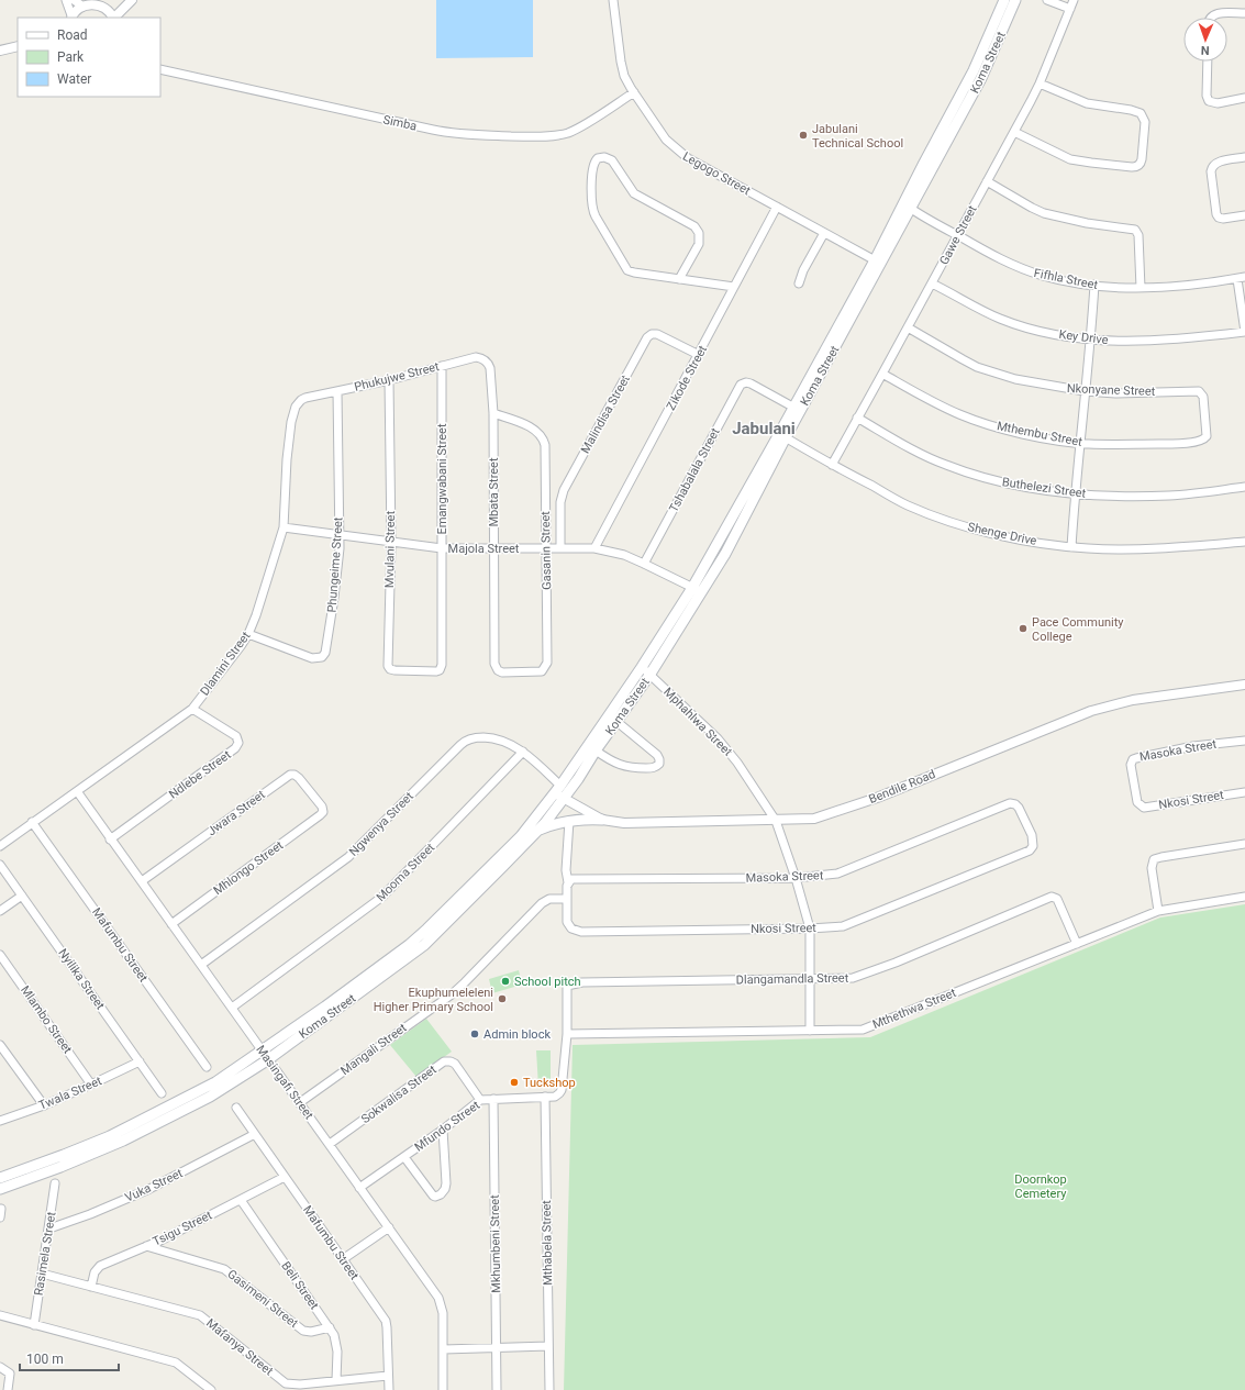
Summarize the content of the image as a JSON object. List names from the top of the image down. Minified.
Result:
{"streets":{"main road":["Koma Street"],"street":["Simba","Legogo Street","Gawe Street","Fifhla Street","Key Drive","Phukujwe Street","Zikode Street","Nkonyane Street","Malindisa Street","Mthembu Street","Tshabalala Street","Emangwabani Street","Buthelezi Street","Mbata Street","Shenge Drive","Majola Street","Mvulani Street","Gasanin Street","Phungeime Street","Dlamini Street","Mphahlwa Street","Masoka Street","Ndlebe Street","Bendile Road","Nkosi Street","Jwara Street","Ngwenya Street","Mhlongo Street","Mooma Street","Mafumbu Street","Nyilika Street","Dlangamandla Street","Mthethwa Street","Mlambo Street","Mangali Street","Masingafi Street","Twala Street","Sokwalisa Street","Mfundo Street","Vuka Street","Tsigu Street","Mthabela Street","Mkhumbeni Street","Rasimela Street","Beli Street","Gasimeni Street","Mafanya Street"]},"crossings":[["Koma Street","Legogo Street"],["Koma Street","Fifhla Street"],["Koma Street","Tshabalala Street"],["Koma Street","Shenge Drive"],["Koma Street","Majola Street"],["Koma Street","Mphahlwa Street"],["Koma Street","Bendile Road"],["Koma Street","Ngwenya Street"],["Koma Street","Masingafi Street"],["Simba","Legogo Street"],["Legogo Street","Zikode Street"],["Gawe Street","Fifhla Street"],["Gawe Street","Key Drive"],["Gawe Street","Nkonyane Street"],["Gawe Street","Mthembu Street"],["Gawe Street","Buthelezi Street"],["Gawe Street","Shenge Drive"],["Phukujwe Street","Emangwabani Street"],["Phukujwe Street","Mbata Street"],["Phukujwe Street","Mvulani Street"],["Phukujwe Street","Phungeime Street"],["Phukujwe Street","Dlamini Street"],["Zikode Street","Malindisa Street"],["Zikode Street","Majola Street"],["Nkonyane Street","Mthembu Street"],["Malindisa Street","Majola Street"],["Tshabalala Street","Majola Street"],["Emangwabani Street","Majola Street"],["Emangwabani Street","Mvulani Street"],["Mbata Street","Majola Street"],["Mbata Street","Gasanin Street"],["Majola Street","Mvulani Street"],["Majola Street","Gasanin Street"],["Majola Street","Phungeime Street"],["Majola Street","Dlamini Street"],["Phungeime Street","Dlamini Street"],["Dlamini Street","Ndlebe Street"],["Dlamini Street","Mafumbu Street"],["Dlamini Street","Masingafi Street"],["Mphahlwa Street","Masoka Street"],["Mphahlwa Street","Bendile Road"],["Mphahlwa Street","Nkosi Street"],["Mphahlwa Street","Dlangamandla Street"],["Mphahlwa Street","Mthethwa Street"],["Masoka Street","Nkosi Street"],["Ndlebe Street","Masingafi Street"],["Bendile Road","Ngwenya Street"],["Nkosi Street","Mangali Street"],["Jwara Street","Mhlongo Street"],["Jwara Street","Masingafi Street"],["Ngwenya Street","Mooma Street"],["Ngwenya Street","Masingafi Street"],["Mhlongo Street","Masingafi Street"],["Mooma Street","Masingafi Street"],["Mafumbu Street","Vuka Street"],["Mafumbu Street","Tsigu Street"],["Mafumbu Street","Mafanya Street"],["Nyilika Street","Twala Street"],["Dlangamandla Street","Mthethwa Street"],["Mlambo Street","Twala Street"],["Mangali Street","Masingafi Street"],["Masingafi Street","Sokwalisa Street"],["Masingafi Street","Mfundo Street"],["Sokwalisa Street","Mfundo Street"],["Mfundo Street","Mthabela Street"],["Mfundo Street","Mkhumbeni Street"],["Vuka Street","Rasimela Street"],["Tsigu Street","Beli Street"],["Tsigu Street","Gasimeni Street"],["Tsigu Street","Mafanya Street"],["Rasimela Street","Mafanya Street"],["Beli Street","Gasimeni Street"],["Beli Street","Mafanya Street"]],"districts":["Jabulani"],"parks":["Doornkop Cemetery"],"places":["Jabulani Technical School","Pace Community College","School pitch","Ekuphumeleleni Higher Primary School","Admin block","Tuckshop"],"legend":["Road","Park","Water"],"scale_bar":"100 m","north":"bottom"}
